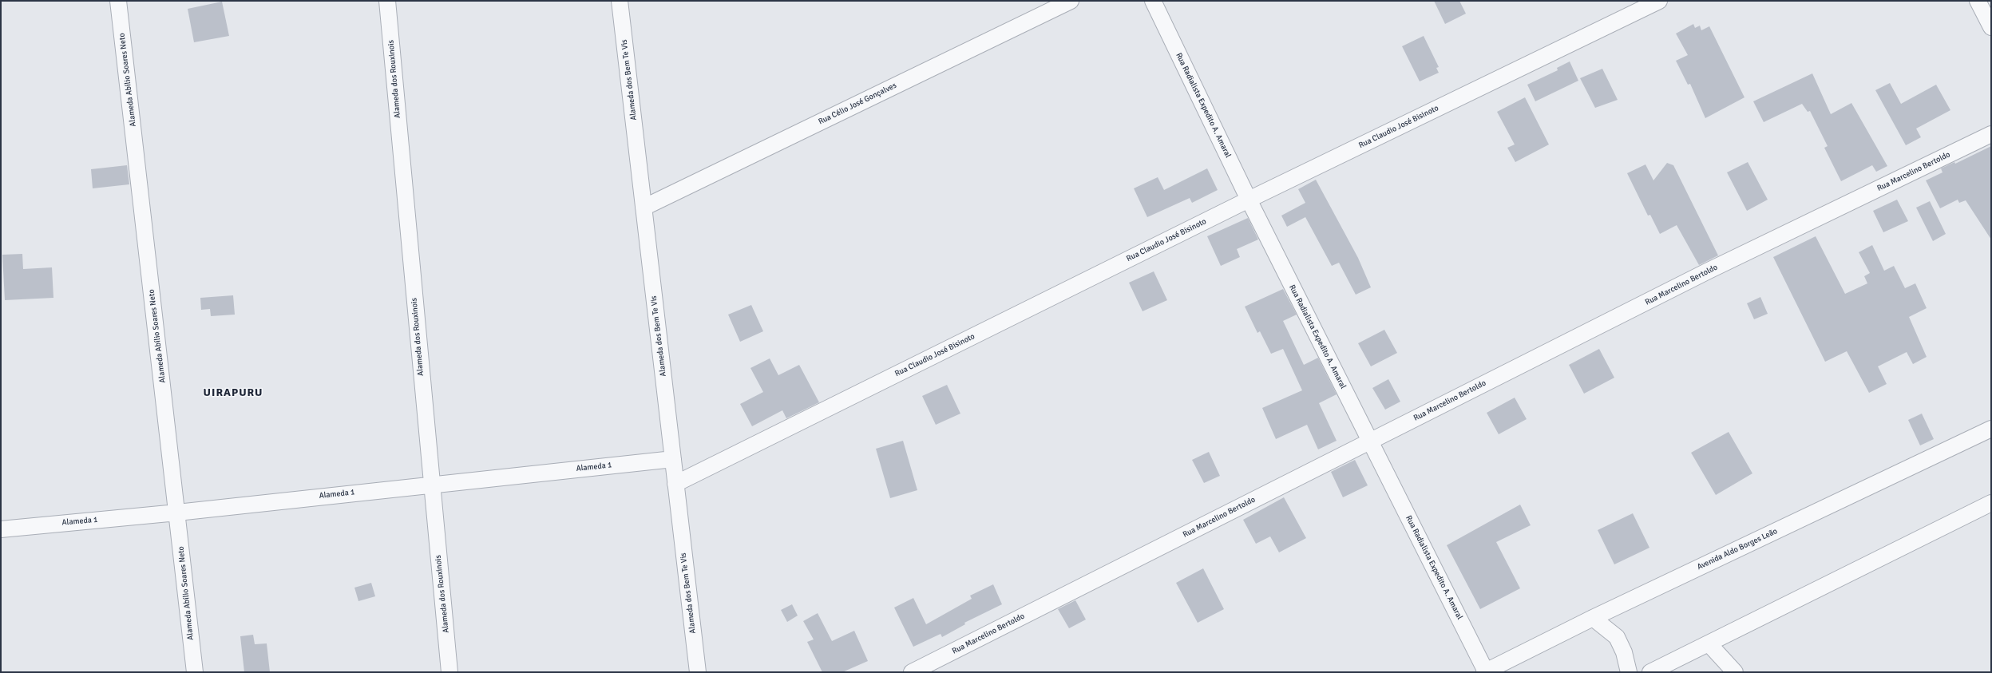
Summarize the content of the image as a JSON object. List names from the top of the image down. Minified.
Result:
{"streets":{"street":["Alameda dos Rouxinois","Alameda Abílio Soares Neto","Alameda dos Bem Te Vis","Rua Célio José Gonçalves","Rua Radialista Expedito A. Amaral","Rua Claudio José Bisinoto","Rua Marcelino Bertoldo","Alameda 1","Avenida Aldo Borges Leão"]},"crossings":[["Alameda dos Rouxinois","Alameda 1"],["Alameda Abílio Soares Neto","Alameda 1"],["Alameda dos Bem Te Vis","Rua Célio José Gonçalves"],["Alameda dos Bem Te Vis","Rua Claudio José Bisinoto"],["Alameda dos Bem Te Vis","Alameda 1"],["Rua Radialista Expedito A. Amaral","Rua Claudio José Bisinoto"],["Rua Radialista Expedito A. Amaral","Rua Marcelino Bertoldo"],["Rua Radialista Expedito A. Amaral","Avenida Aldo Borges Leão"]],"districts":["UIRAPURU"]}
